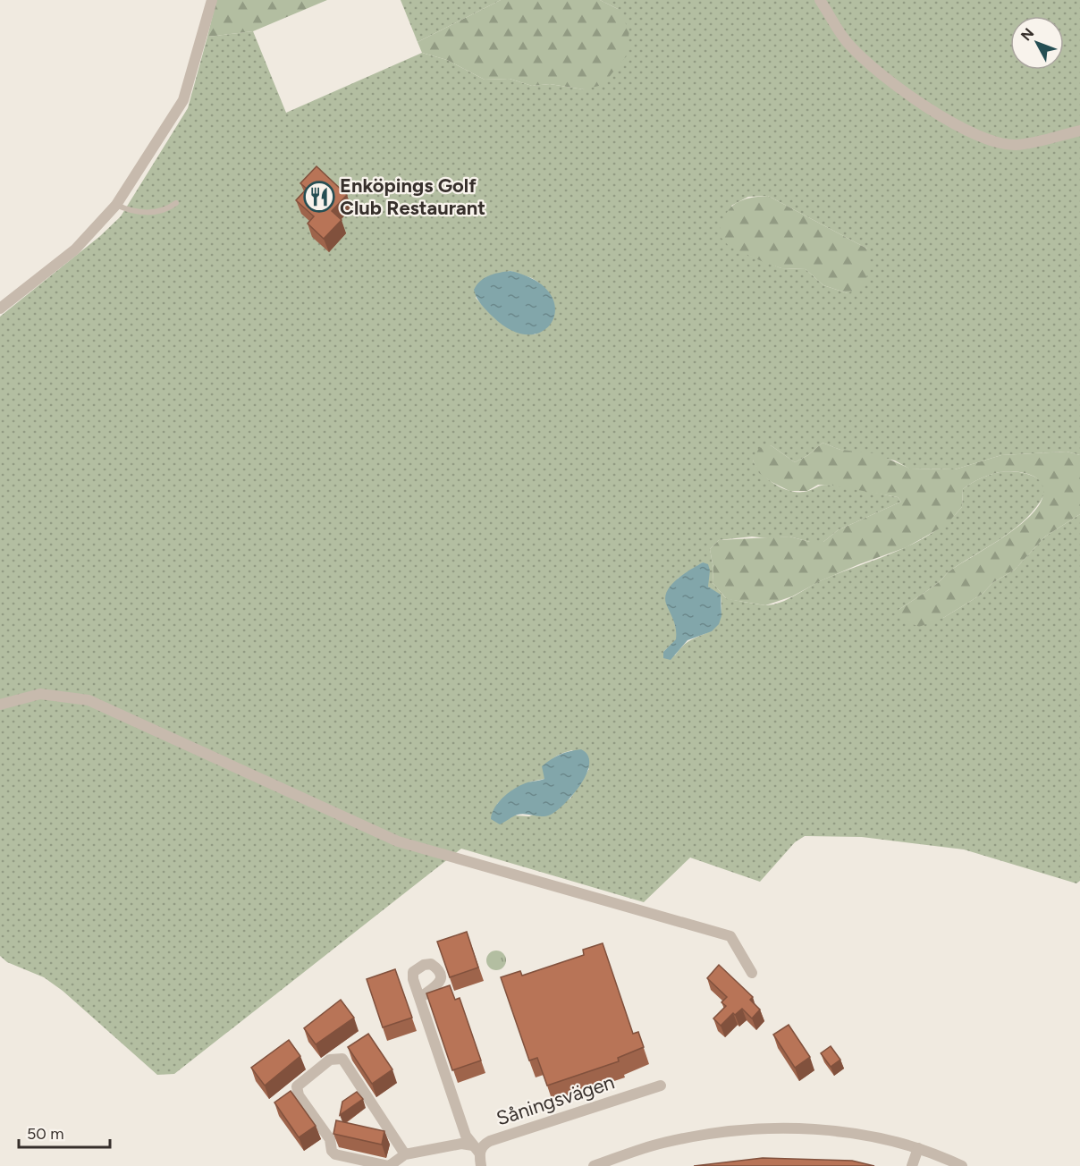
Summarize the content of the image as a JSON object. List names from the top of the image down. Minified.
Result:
{"streets":{"street":["Såningsvägen"]},"places":{"restaurant":["Enköpings Golf Club Restaurant"]},"scale_bar":"50 m","north":"top left"}
